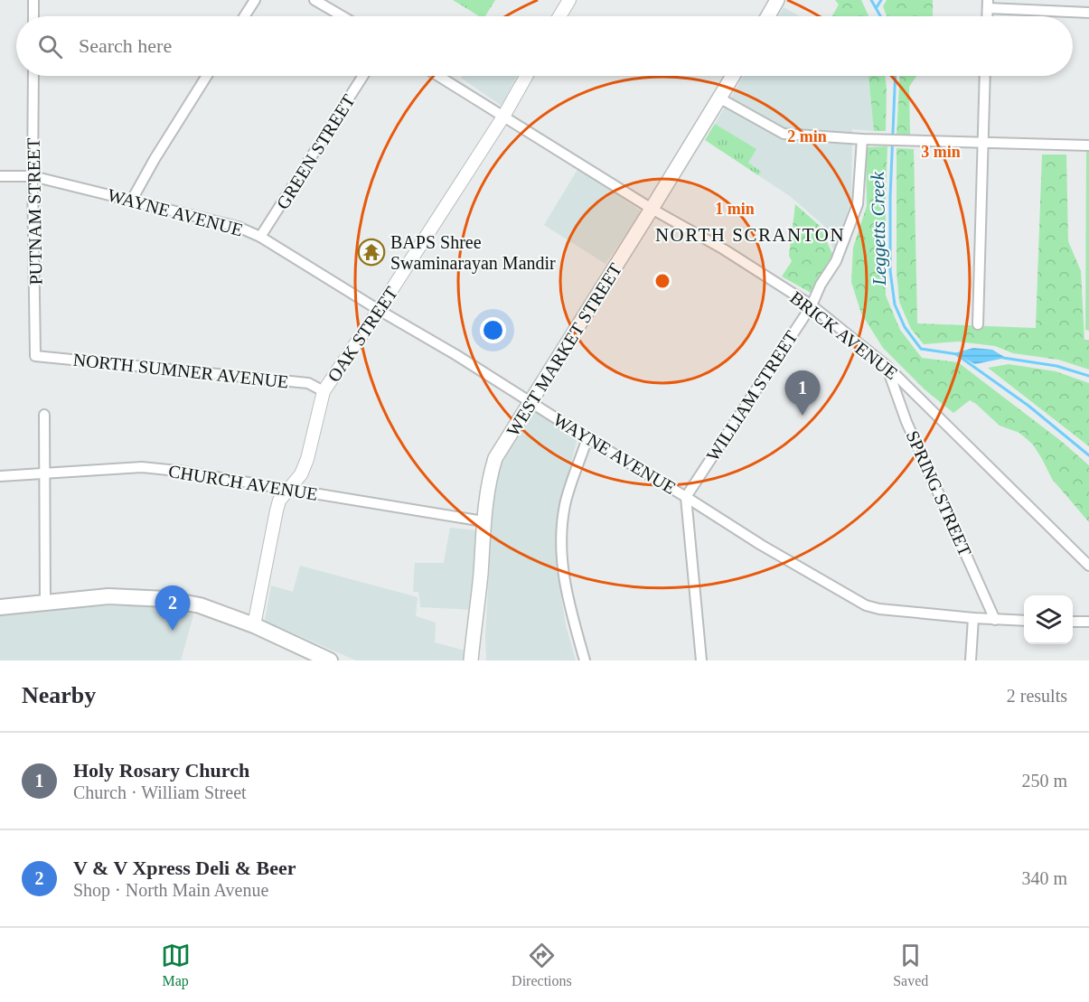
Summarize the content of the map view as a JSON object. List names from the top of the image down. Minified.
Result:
{"streets":{"main road":["WEST MARKET STREET"],"street":["GREEN STREET","PUTNAM STREET","WAYNE AVENUE","OAK STREET","BRICK AVENUE","NORTH SUMNER AVENUE","WILLIAM STREET","CHURCH AVENUE","SPRING STREET"]},"crossings":[["GREEN STREET","WAYNE AVENUE"],["PUTNAM STREET","WAYNE AVENUE"],["PUTNAM STREET","NORTH SUMNER AVENUE"],["WAYNE AVENUE","OAK STREET"],["WAYNE AVENUE","WEST MARKET STREET"],["WAYNE AVENUE","WILLIAM STREET"],["WAYNE AVENUE","SPRING STREET"],["OAK STREET","BRICK AVENUE"],["OAK STREET","NORTH SUMNER AVENUE"],["OAK STREET","CHURCH AVENUE"],["BRICK AVENUE","WEST MARKET STREET"],["BRICK AVENUE","WILLIAM STREET"],["BRICK AVENUE","SPRING STREET"],["WEST MARKET STREET","CHURCH AVENUE"]],"districts":["NORTH SCRANTON"],"water":["Leggetts Creek"],"places":{"temple":["BAPS Shree Swaminarayan Mandir"]},"page":{"search":"Search here","pins":["1","2"],"heading":["Nearby","2 results"],"list":[{"mark":"1","name":"Holy Rosary Church","note":"Church · William Street","value":"250 m"},{"mark":"2","name":"V & V Xpress Deli & Beer","note":"Shop · North Main Avenue","value":"340 m"}],"nav":["Map","Directions","Saved"]},"rings":["2 min","3 min","1 min"]}
